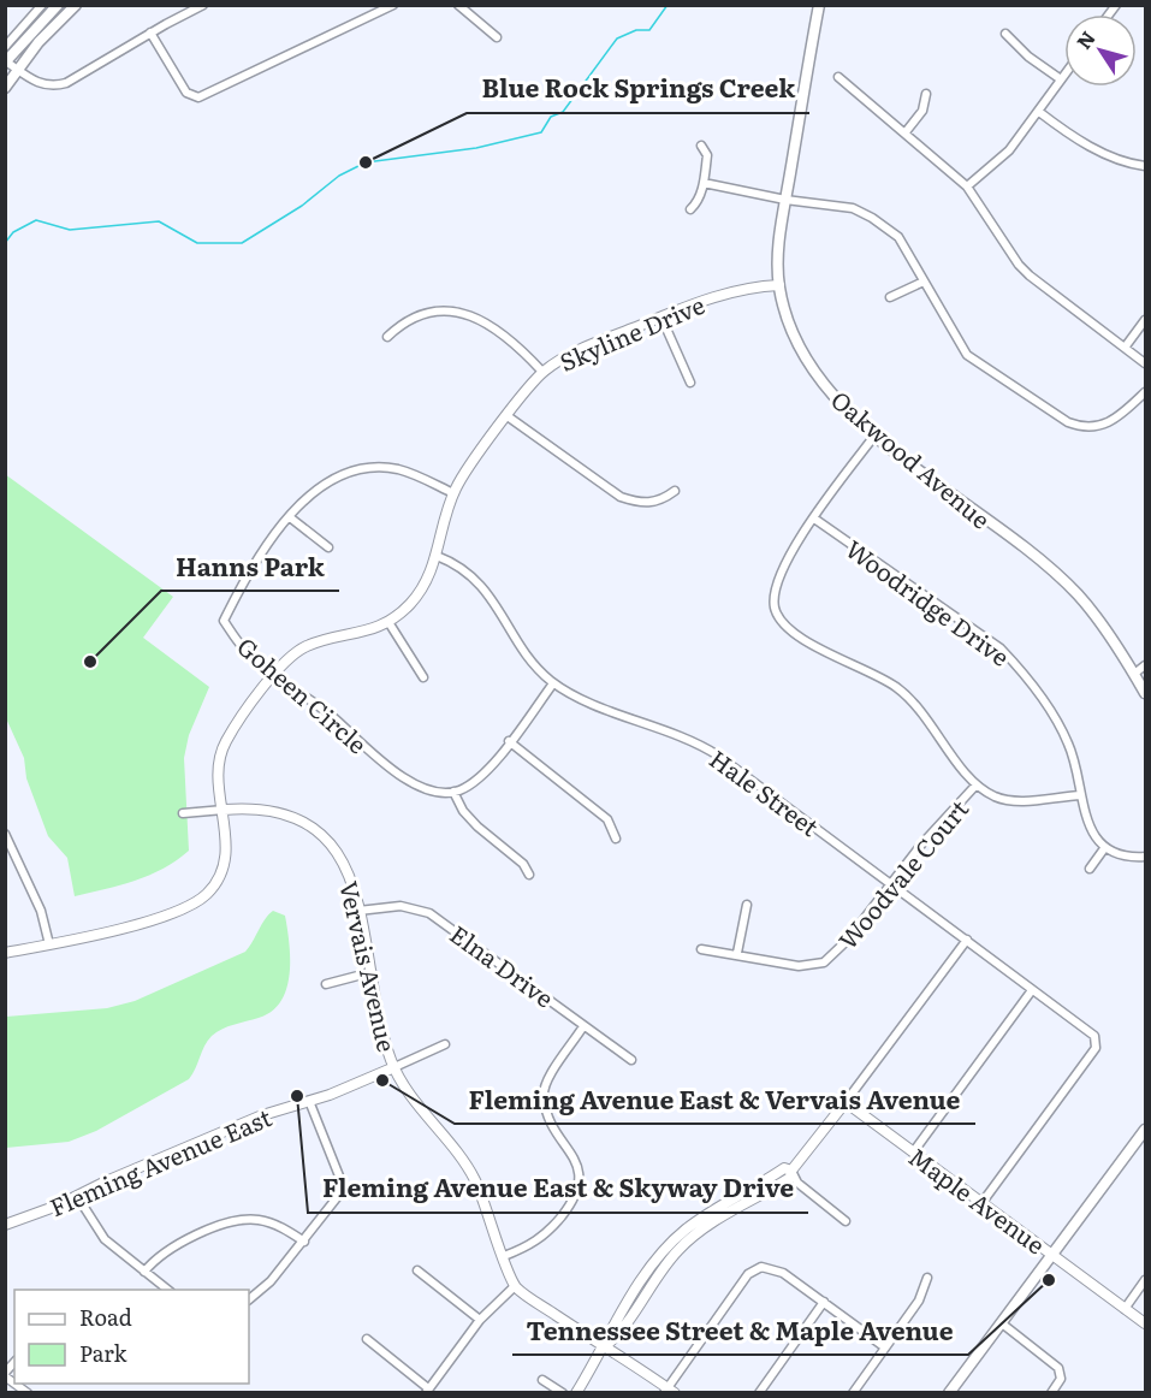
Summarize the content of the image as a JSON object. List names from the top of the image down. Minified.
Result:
{"streets":{"main road":["Oakwood Avenue"],"street":["Skyline Drive","Woodridge Drive","Goheen Circle","Hale Street","Woodvale Court","Elna Drive","Vervais Avenue","Fleming Avenue East","Maple Avenue"]},"crossings":[["Skyline Drive","Oakwood Avenue"],["Skyline Drive","Goheen Circle"],["Skyline Drive","Hale Street"],["Skyline Drive","Vervais Avenue"],["Hale Street","Woodvale Court"],["Hale Street","Maple Avenue"],["Elna Drive","Vervais Avenue"],["Vervais Avenue","Fleming Avenue East"]],"places":["Blue Rock Springs Creek","Hanns Park","Fleming Avenue East & Vervais Avenue","Fleming Avenue East & Skyway Drive","Tennessee Street & Maple Avenue"],"legend":["Road","Park"],"north":"top left"}
